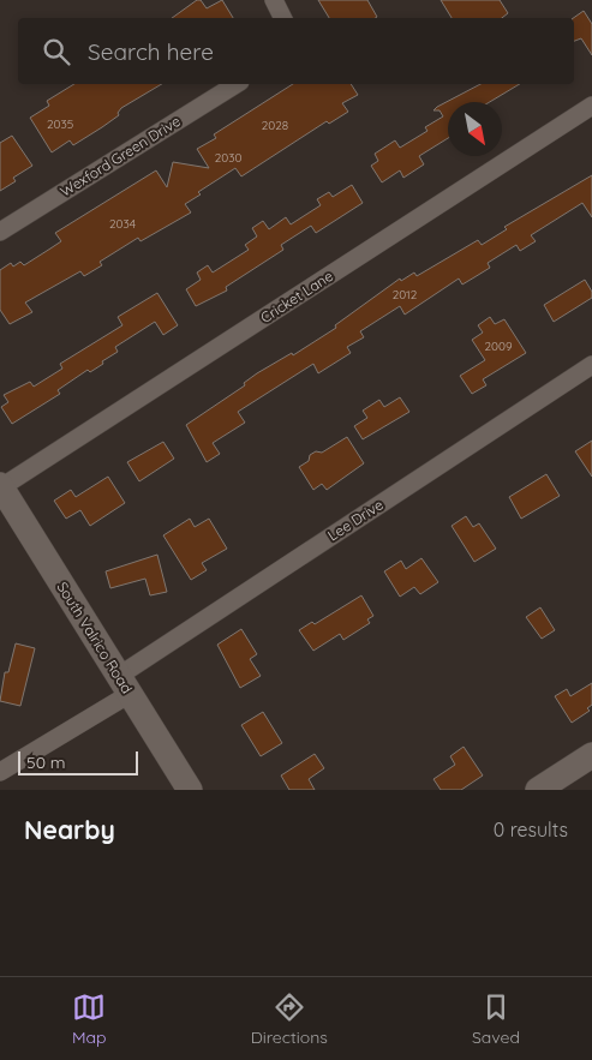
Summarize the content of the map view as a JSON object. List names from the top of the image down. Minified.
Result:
{"streets":{"street":["Wexford Green Drive","Cricket Lane","Lee Drive","South Valrico Road"]},"crossings":[["Cricket Lane","South Valrico Road"],["Lee Drive","South Valrico Road"]],"house_numbers":["2035","2028","2030","2034","2012","2009"],"scale_bar":"50 m","north":"bottom right","page":{"search":"Search here","scale":"50 m","heading":["Nearby","0 results"],"nav":["Map","Directions","Saved"]}}
